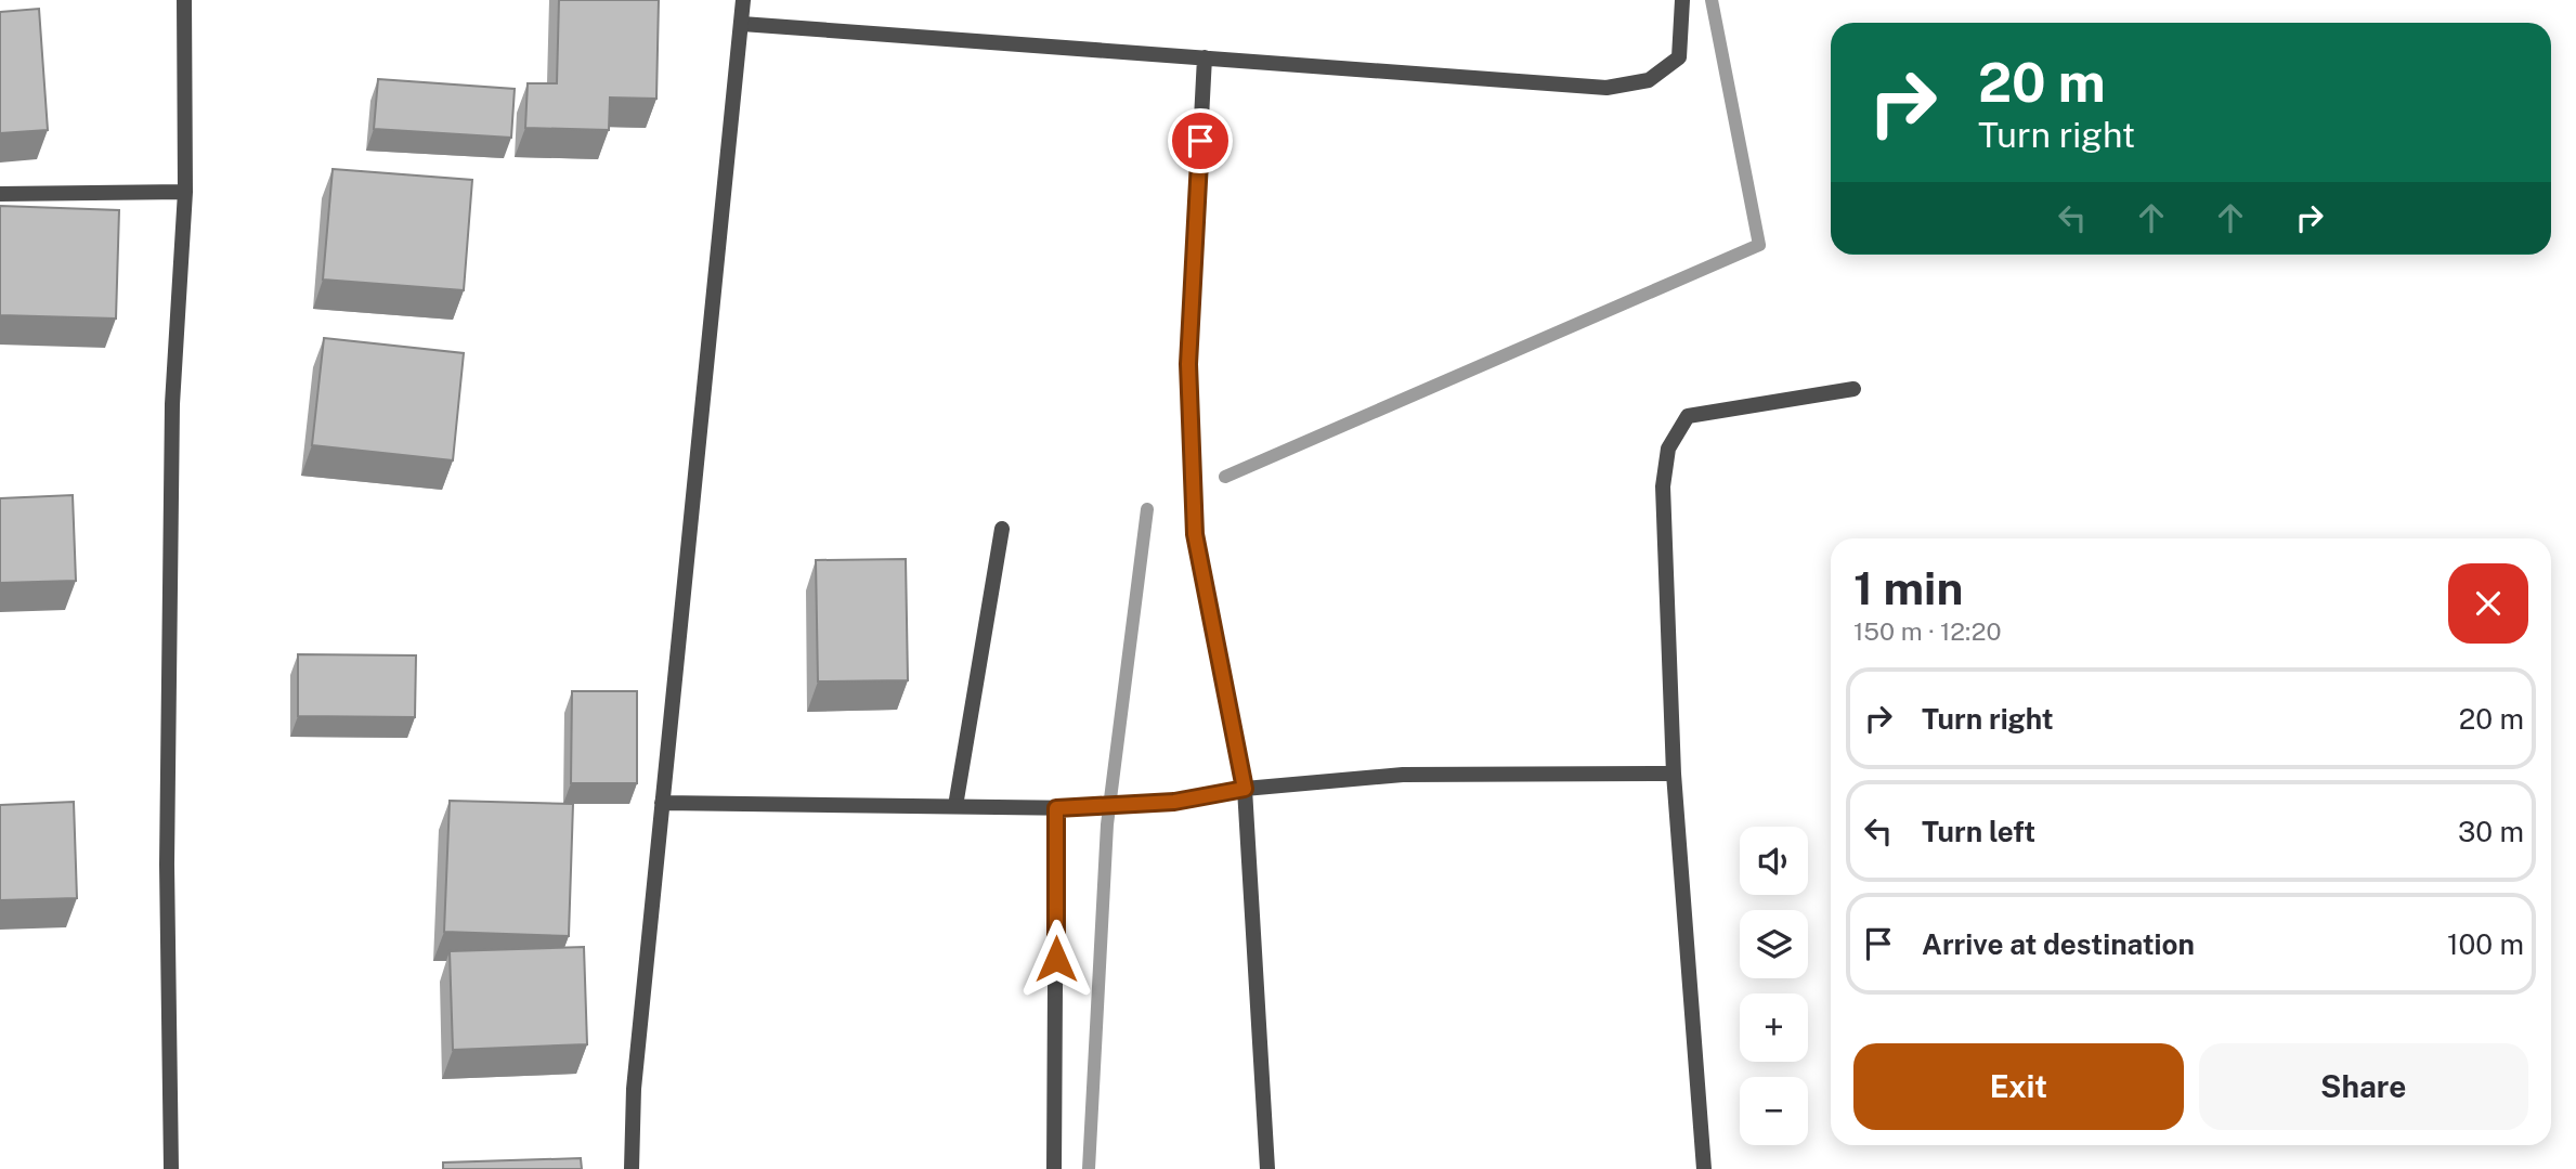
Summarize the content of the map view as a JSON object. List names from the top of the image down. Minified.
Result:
{"page":{"turn":["20 m","Turn right"],"heading":["1 min","150 m · 12:20"],"list":[{"name":"Turn right","value":"20 m"},{"name":"Turn left","value":"30 m"},{"name":"Arrive at destination","value":"100 m"}],"map_buttons":["+","−"],"buttons":["Exit","Share"]}}
